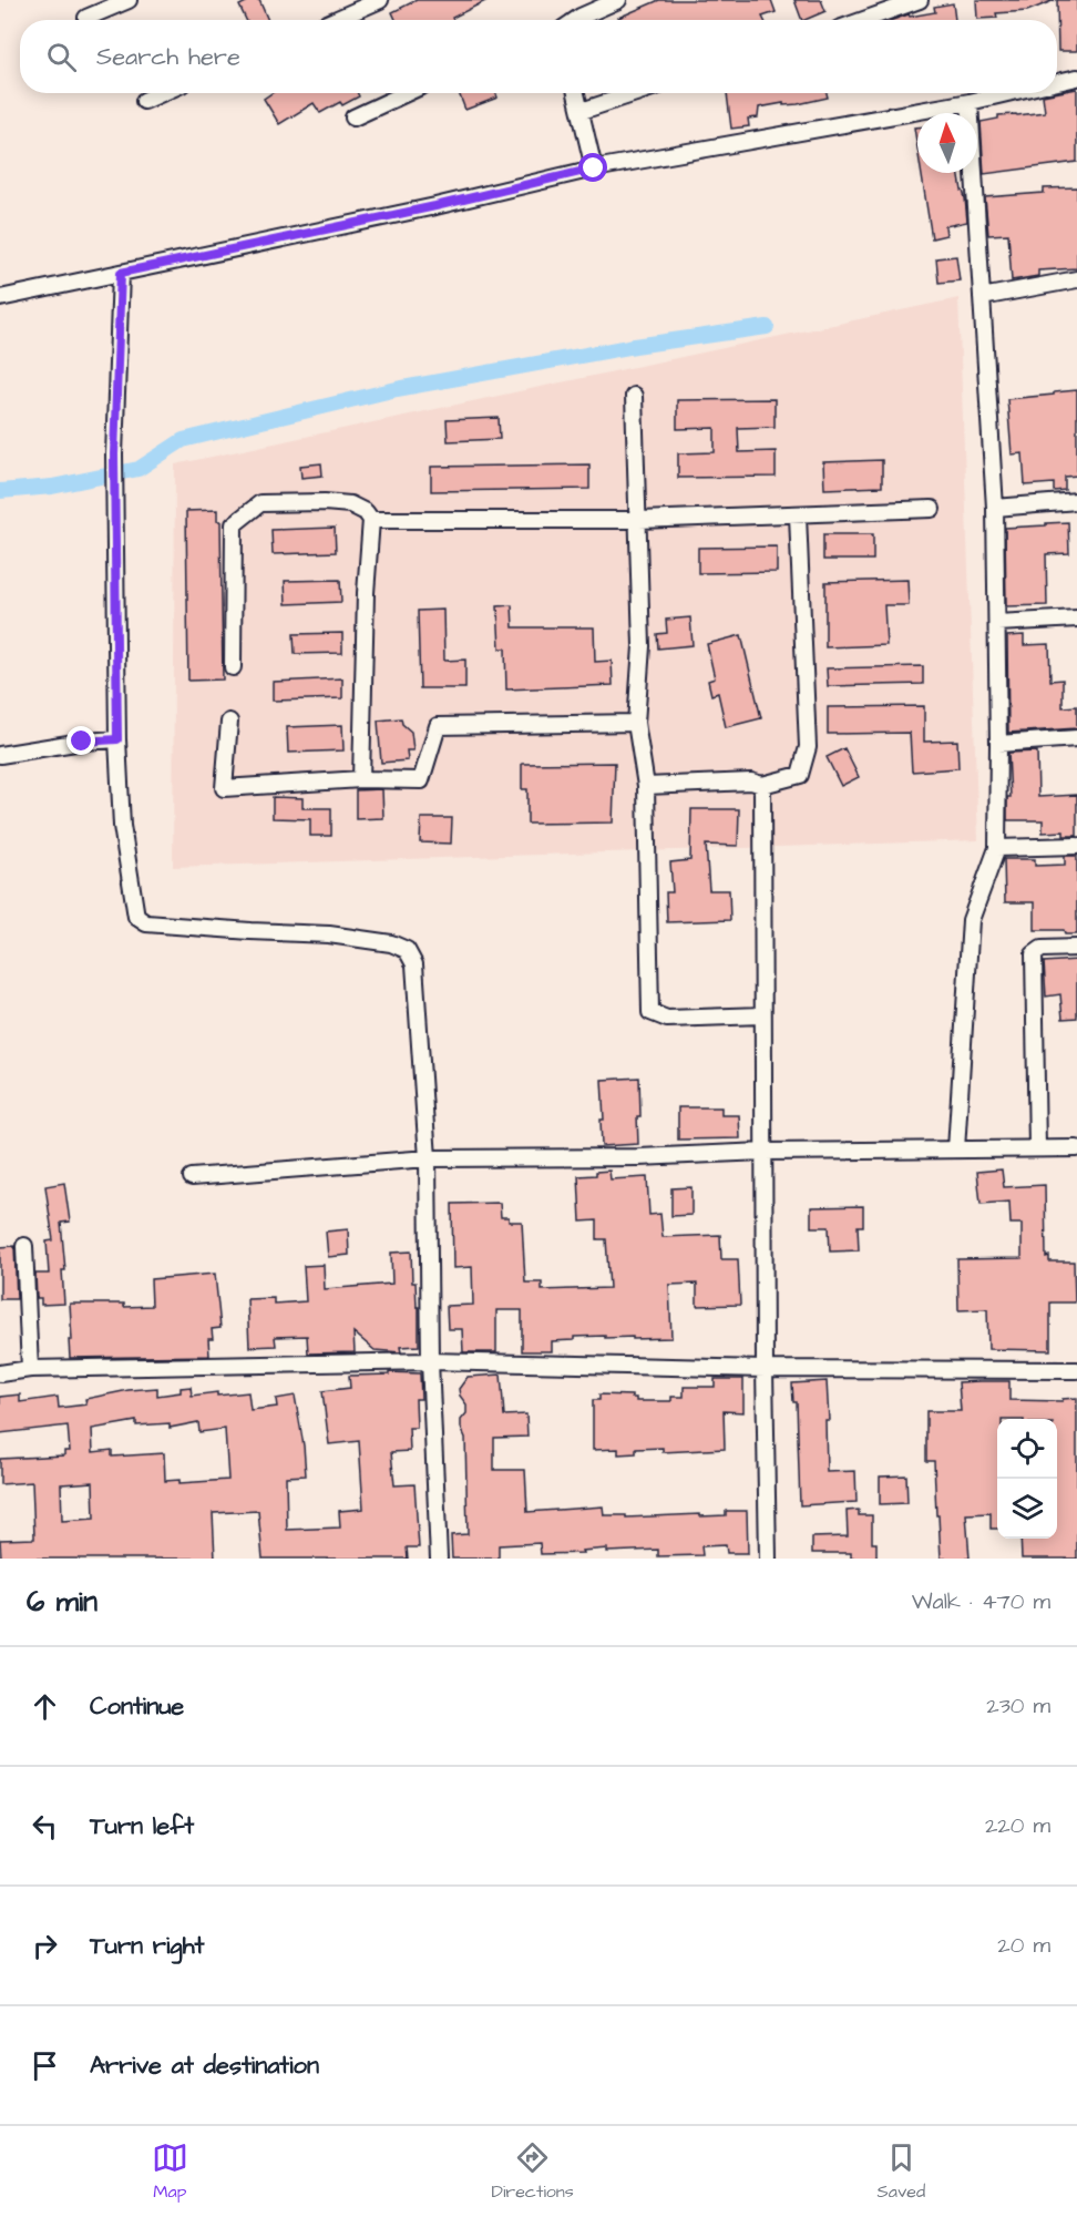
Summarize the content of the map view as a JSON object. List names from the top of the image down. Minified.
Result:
{"north":"top","page":{"search":"Search here","heading":["6 min","Walk · 470 m"],"list":[["Continue","230 m"],["Turn left","220 m"],["Turn right","20 m"],"Arrive at destination"],"nav":["Map","Directions","Saved"]}}
